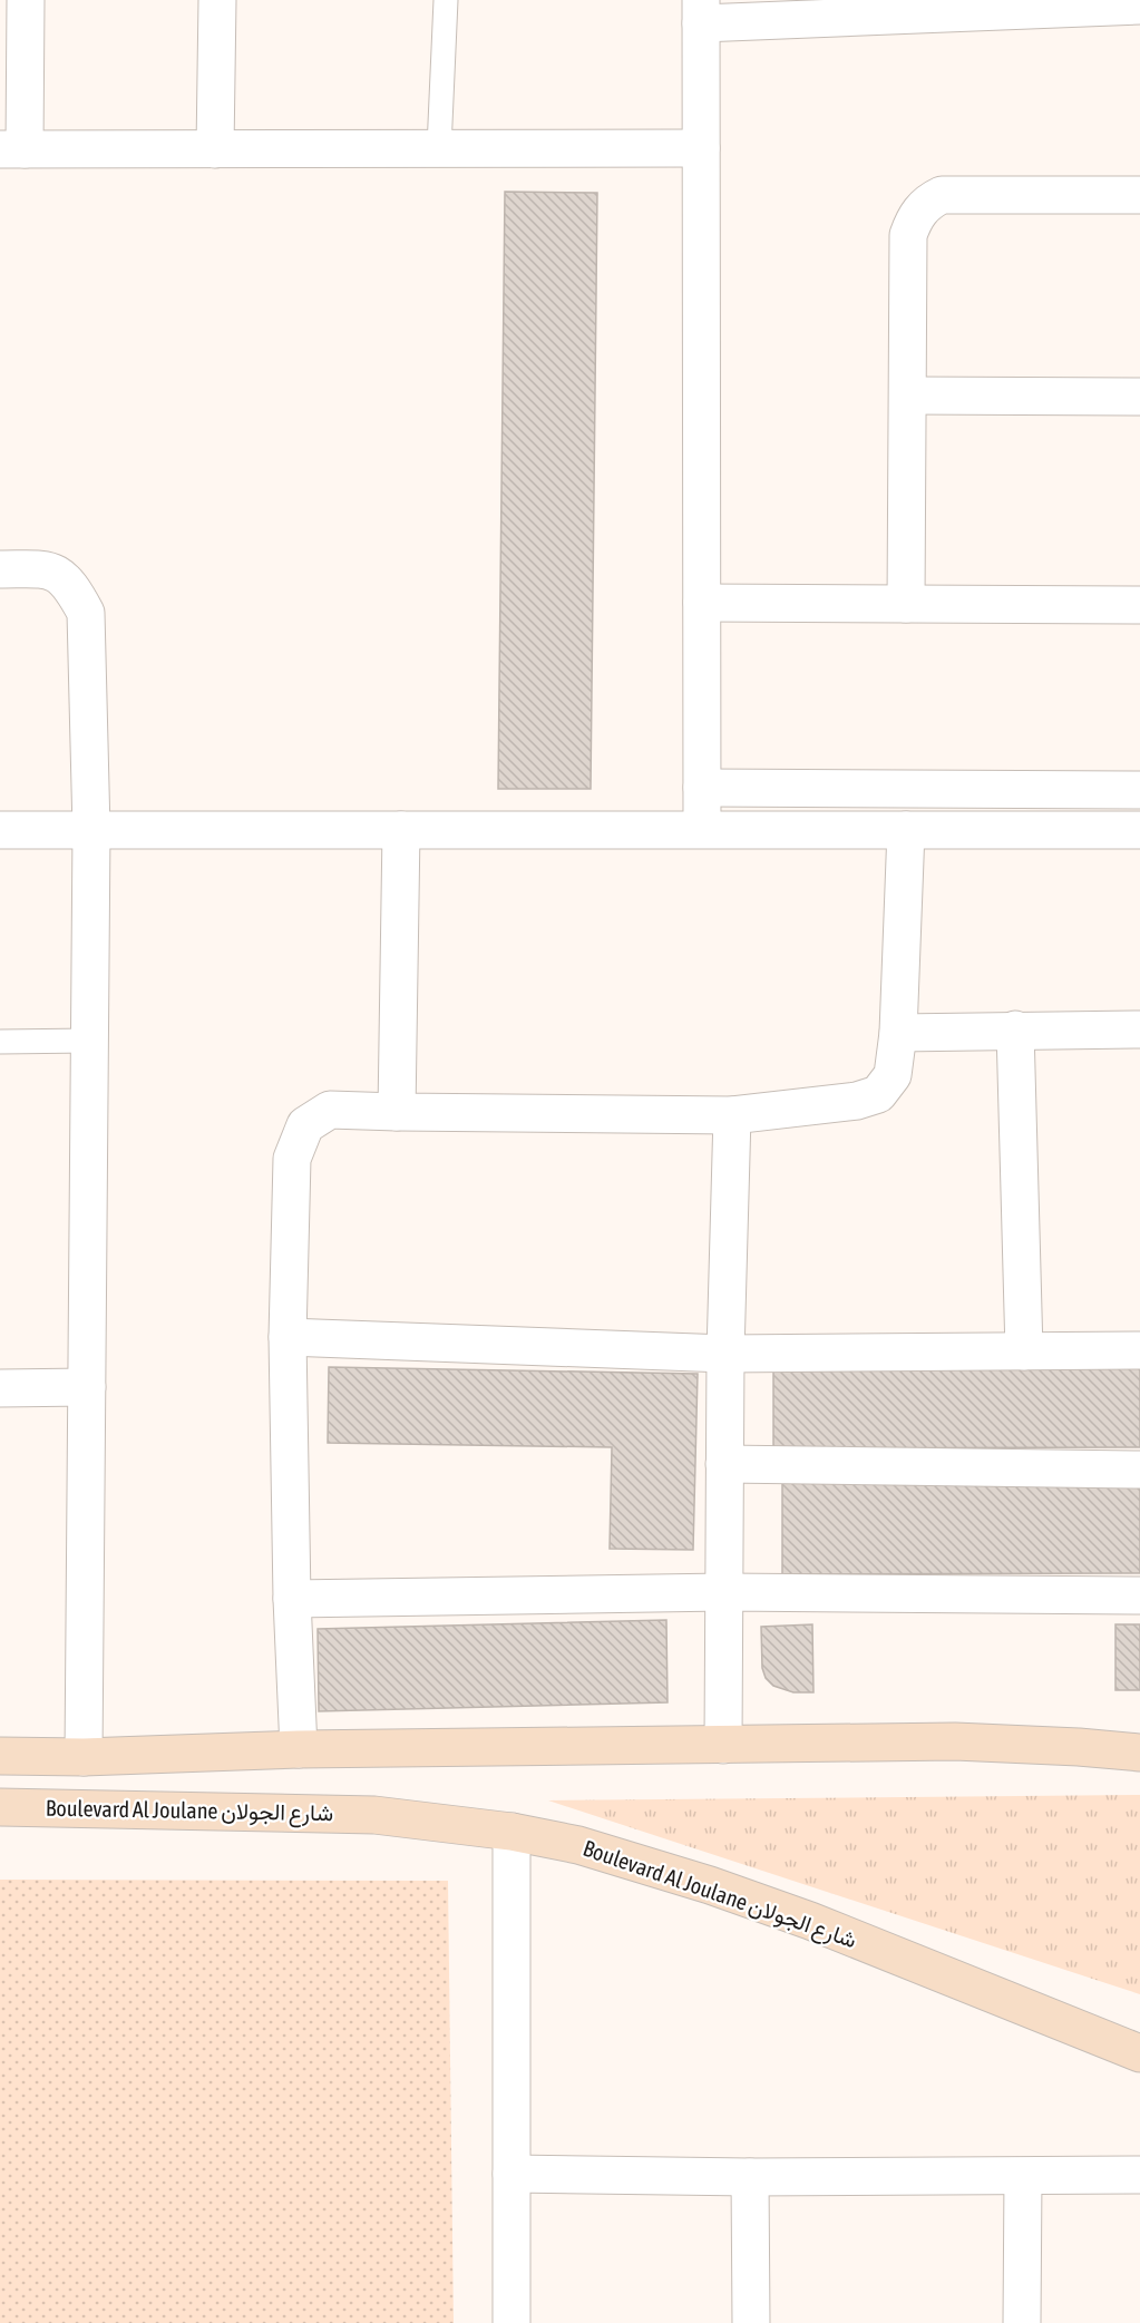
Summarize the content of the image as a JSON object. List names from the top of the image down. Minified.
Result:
{"streets":{"main road":["Boulevard Al Joulane شارع الجولان"]}}
